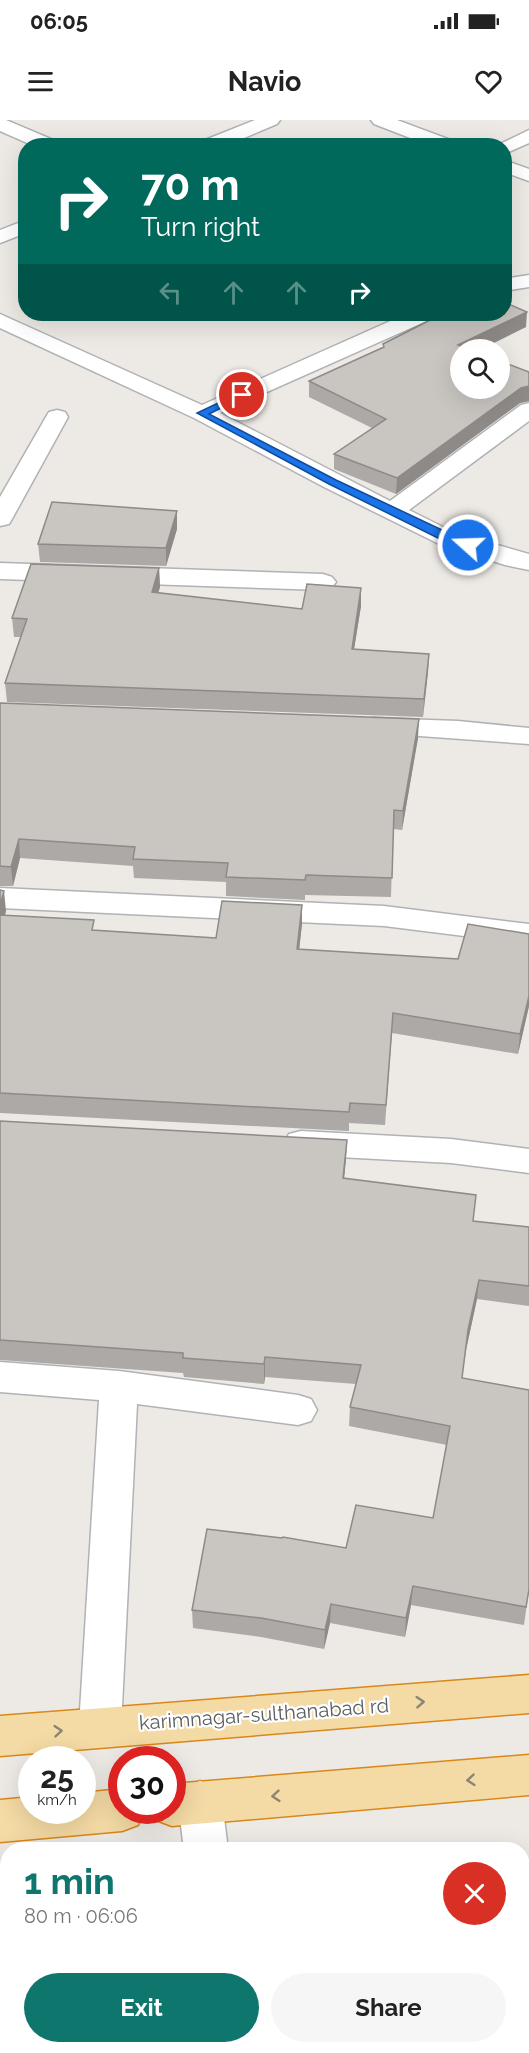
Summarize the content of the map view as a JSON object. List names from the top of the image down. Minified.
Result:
{"streets":{"highway":["karimnagar-sulthanabad rd"]},"page":{"status":"06:05","header":"Navio","turn":["70 m","Turn right"],"speed":"25 km/h","limit":"30","heading":["1 min","80 m · 06:06"],"buttons":["Exit","Share"]}}
